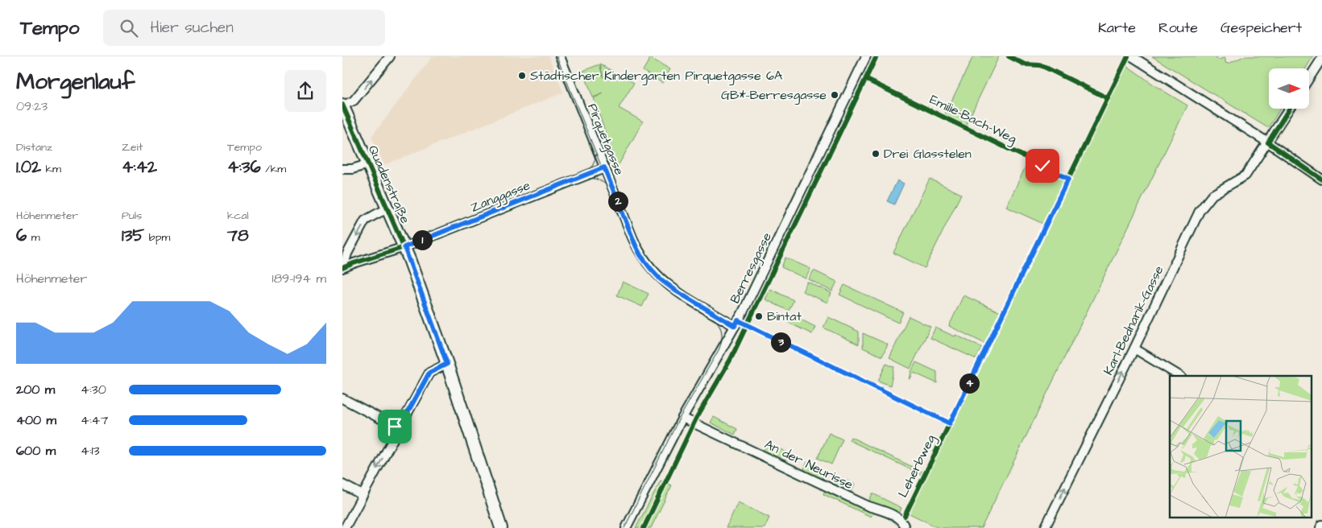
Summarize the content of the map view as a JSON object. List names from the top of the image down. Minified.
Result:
{"streets":{"street":["Pirquetgasse","Quadenstraße","Zanggasse","Berresgasse","Karl-Bednarik-Gasse","An der Neurisse"],"cycle path":["Emilie-Bach-Weg","Leherbweg"]},"crossings":[["Pirquetgasse","Zanggasse"],["Pirquetgasse","Berresgasse"],["Quadenstraße","Zanggasse"],["Berresgasse","An der Neurisse"]],"one_way":["Karl-Bednarik-Gasse"],"places":["Städtischer Kindergarten Pirquetgasse 6A","GB*-Berresgasse","Drei Glasstelen","Bintat"],"north":"right","page":{"header":"Tempo","search":"Hier suchen","nav":["Karte","Route","Gespeichert"],"heading":["Morgenlauf","09:23"],"stats":[["Distanz","1.02 km"],["Zeit","4:42"],["Tempo","4:36 /km"],["Höhenmeter","6 m"],["Puls","135 bpm"],["kcal","78"]],"pins":["2","1","3","4"],"chart":["Höhenmeter","189–194 m"],"list":[{"name":"200 m","note":"4:30"},{"name":"400 m","note":"4:47"},{"name":"600 m","note":"4:13"}]}}
